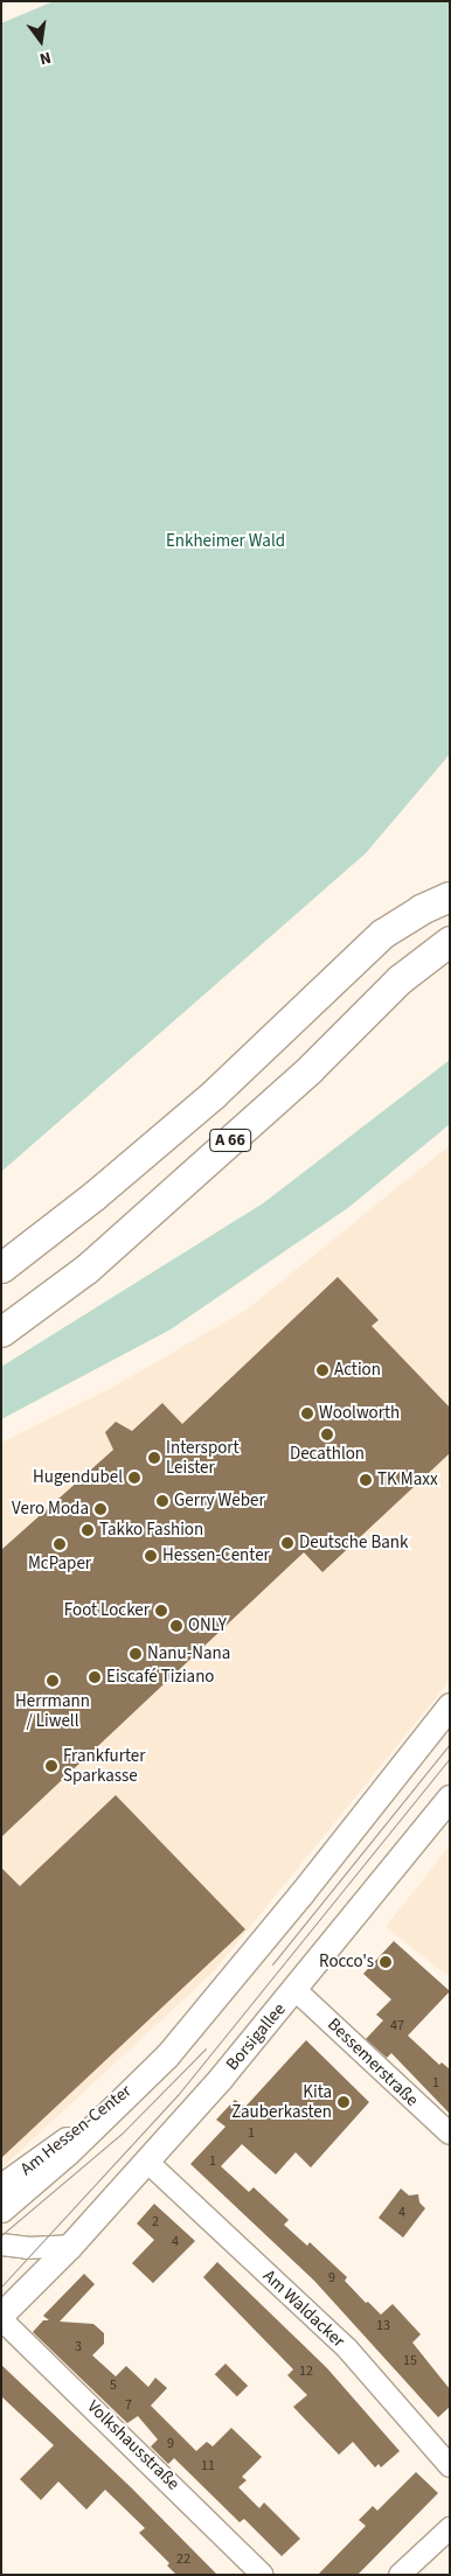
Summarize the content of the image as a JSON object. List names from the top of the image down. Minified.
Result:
{"streets":{"highway":["A 66"],"main road":["Borsigallee"],"street":["Bessemerstraße","Am Hessen-Center","Am Waldacker","Volkshausstraße"]},"crossings":[["Borsigallee","Bessemerstraße"],["Borsigallee","Am Waldacker"]],"parks":["Enkheimer Wald"],"places":["Action","Woolworth","Decathlon","Intersport Leister","Hugendubel","TK Maxx","Gerry Weber","Vero Moda","Takko Fashion","Deutsche Bank","McPaper","Hessen-Center","Foot Locker","ONLY","Nanu-Nana","Eiscafé Tiziano","Herrmann / Liwell","Frankfurter Sparkasse","Rocco's","Kita Zauberkasten"],"house_numbers":["47","1","1","1","4","2","4","9","13","3","15","12","5","7","9","11","22"],"north":"bottom"}
